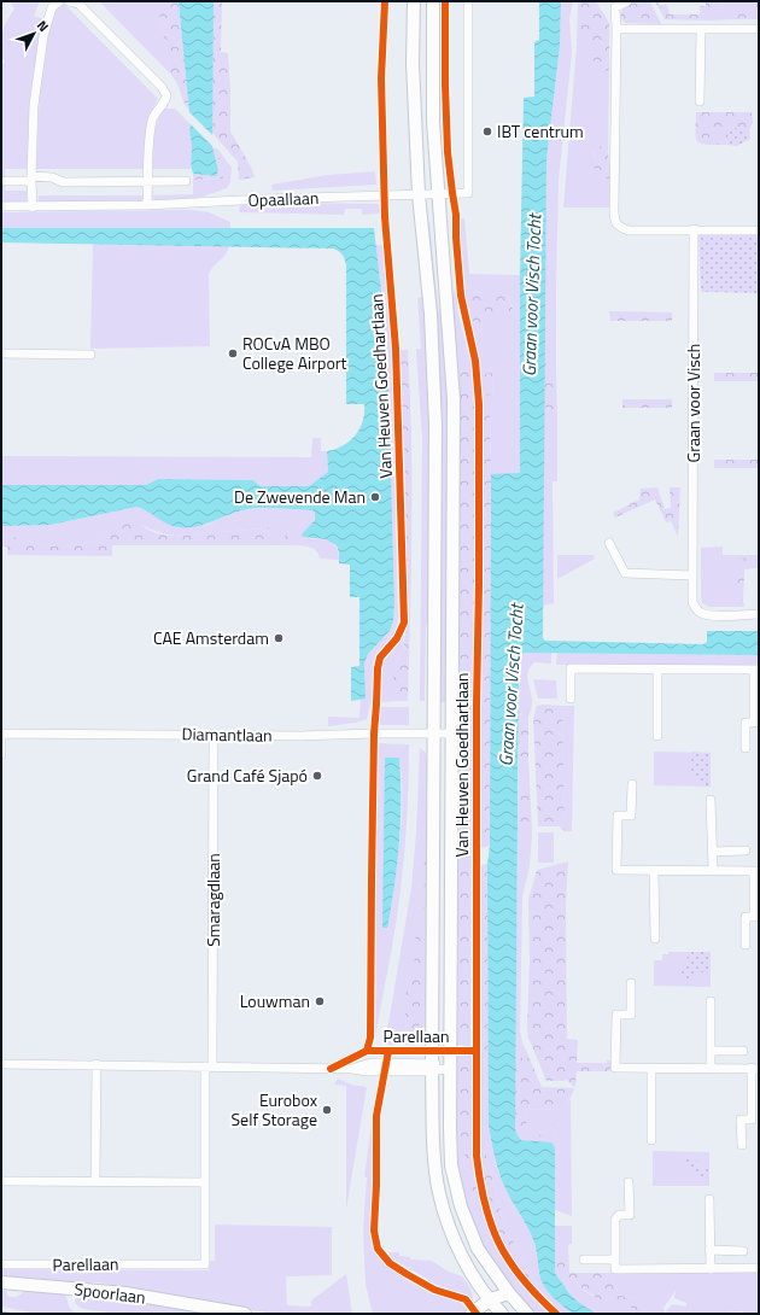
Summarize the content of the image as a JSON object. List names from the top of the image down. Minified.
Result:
{"streets":{"main road":["Van Heuven Goedhartlaan","Spoorlaan"],"street":["Opaallaan","Graan voor Visch","Diamantlaan","Smaragdlaan","Parellaan"]},"crossings":[["Opaallaan","Van Heuven Goedhartlaan"],["Van Heuven Goedhartlaan","Diamantlaan"],["Van Heuven Goedhartlaan","Parellaan"],["Diamantlaan","Smaragdlaan"],["Smaragdlaan","Parellaan"]],"water":["Graan voor Visch Tocht"],"places":["IBT centrum","ROCvA MBO College Airport","De Zwevende Man","CAE Amsterdam","Grand Café Sjapó","Louwman","Eurobox Self Storage"],"north":"top right"}
